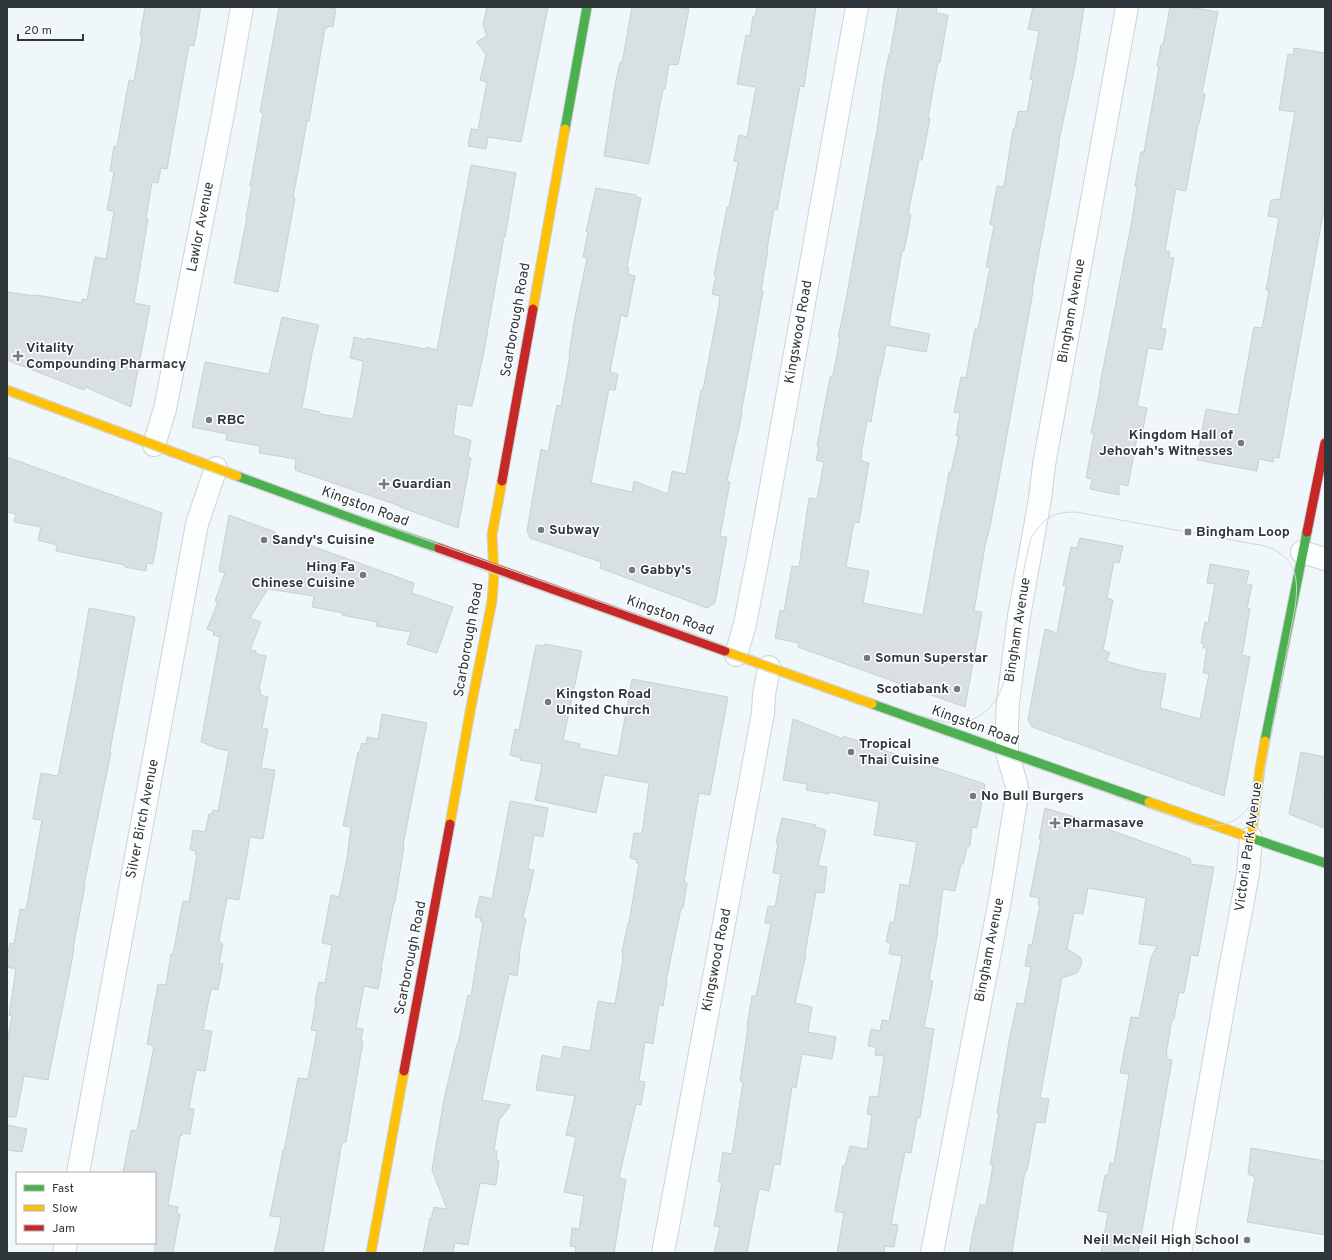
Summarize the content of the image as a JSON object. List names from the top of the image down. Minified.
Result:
{"streets":{"street":["Lawlor Avenue","Bingham Avenue","Scarborough Road","Kingswood Road","Kingston Road","Silver Birch Avenue","Victoria Park Avenue"]},"crossings":[["Lawlor Avenue","Kingston Road"],["Bingham Avenue","Kingston Road"],["Scarborough Road","Kingston Road"],["Kingswood Road","Kingston Road"],["Kingston Road","Silver Birch Avenue"],["Kingston Road","Victoria Park Avenue"]],"places":{"health":["Vitality Compounding Pharmacy","Guardian","Pharmasave"],"other":["RBC","Kingdom Hall of Jehovah's Witnesses","Subway","Sandy's Cuisine","Gabby's","Hing Fa Chinese Cuisine","Somun Superstar","Scotiabank","Kingston Road United Church","Tropical Thai Cuisine","No Bull Burgers","Neil McNeil High School"],"transit":["Bingham Loop"]},"legend":["Fast","Slow","Jam"],"scale_bar":"20 m"}
